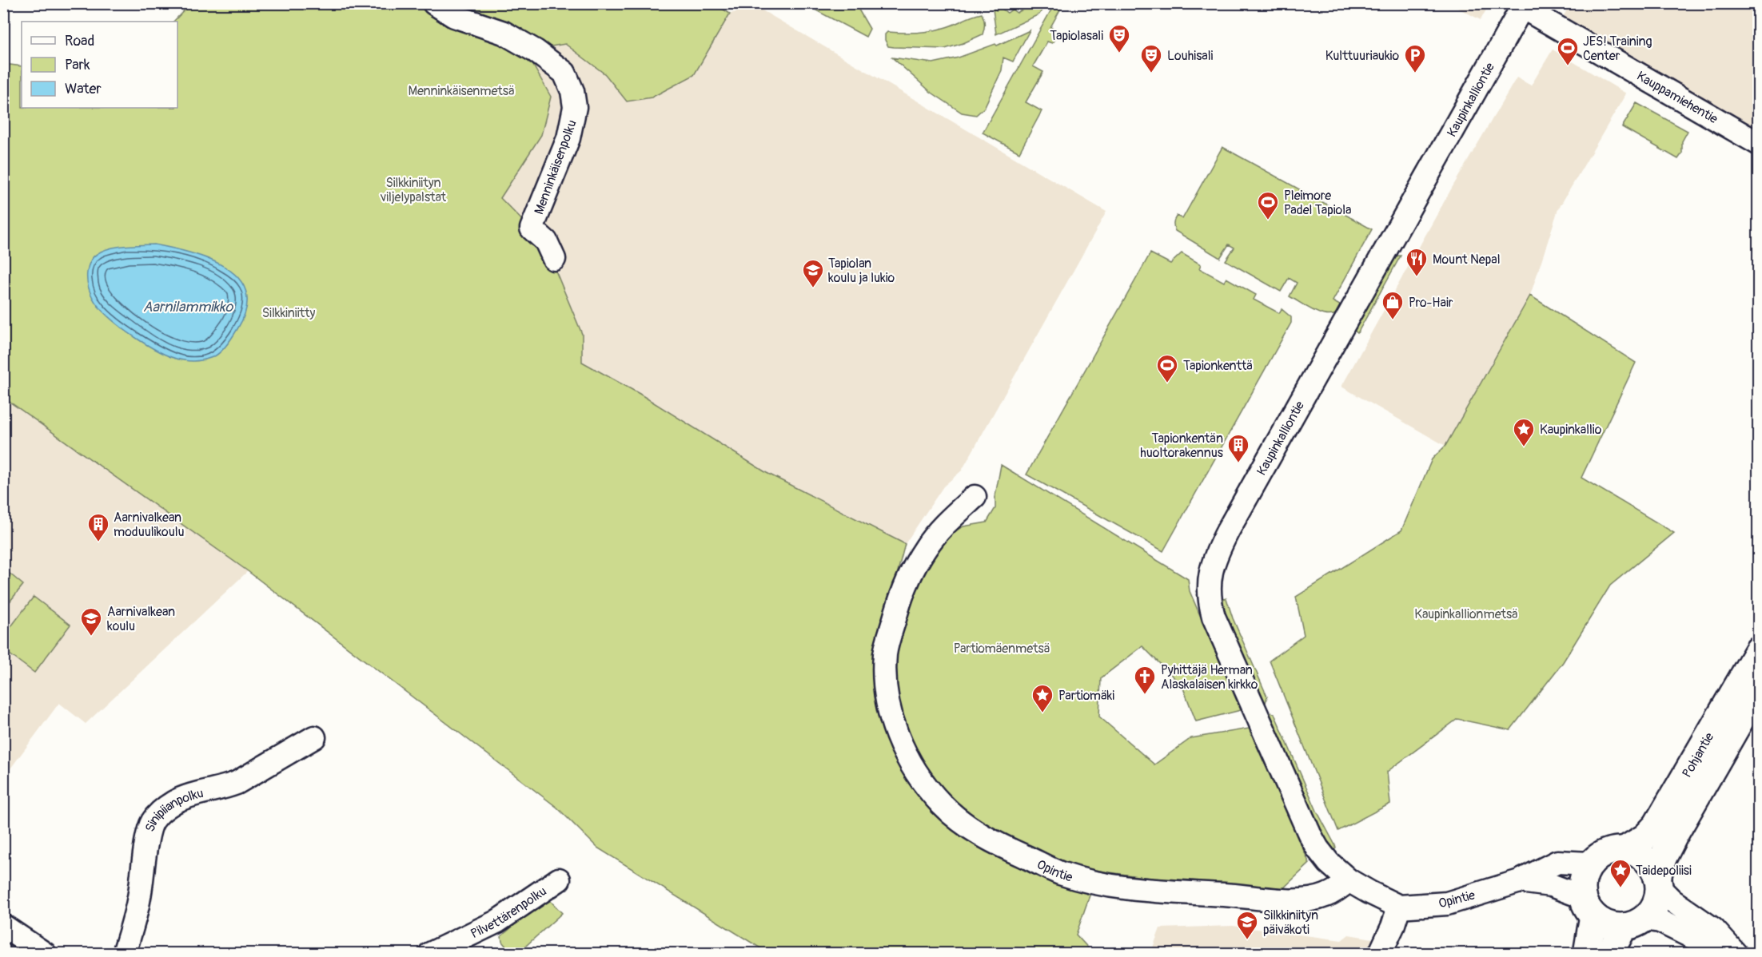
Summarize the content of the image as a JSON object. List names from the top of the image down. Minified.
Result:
{"streets":{"main road":["Pohjantie"],"street":["Kauppamiehentie","Kaupinkalliontie","Menninkäisenpolku","Sinipiianpolku","Opintie","Pilvettärenpolku"]},"crossings":[["Kauppamiehentie","Kaupinkalliontie"],["Kaupinkalliontie","Opintie"],["Pohjantie","Opintie"]],"water":["Aarnilammikko"],"parks":["Menninkäisenmetsä","Silkkiniityn viljelypalstat","Silkkiniitty","Kaupinkallionmetsä","Partiomäenmetsä"],"places":{"theatre":["Tapiolasali","Louhisali"],"sports":["JES! Training Center","Pleimore Padel Tapiola","Tapionkenttä"],"parking":["Kulttuuriaukio"],"restaurant":["Mount Nepal"],"school or university":["Tapiolan koulu ja lukio","Aarnivalkean koulu","Silkkiniityn päiväkoti"],"shop":["Pro-Hair"],"place":["Kaupinkallio","Partiomäki","Taidepoliisi"],"building":["Tapionkentän huoltorakennus","Aarnivalkean moduulikoulu"],"church":["Pyhittäjä Herman Alaskalaisen kirkko"]},"legend":["Road","Park","Water"]}
